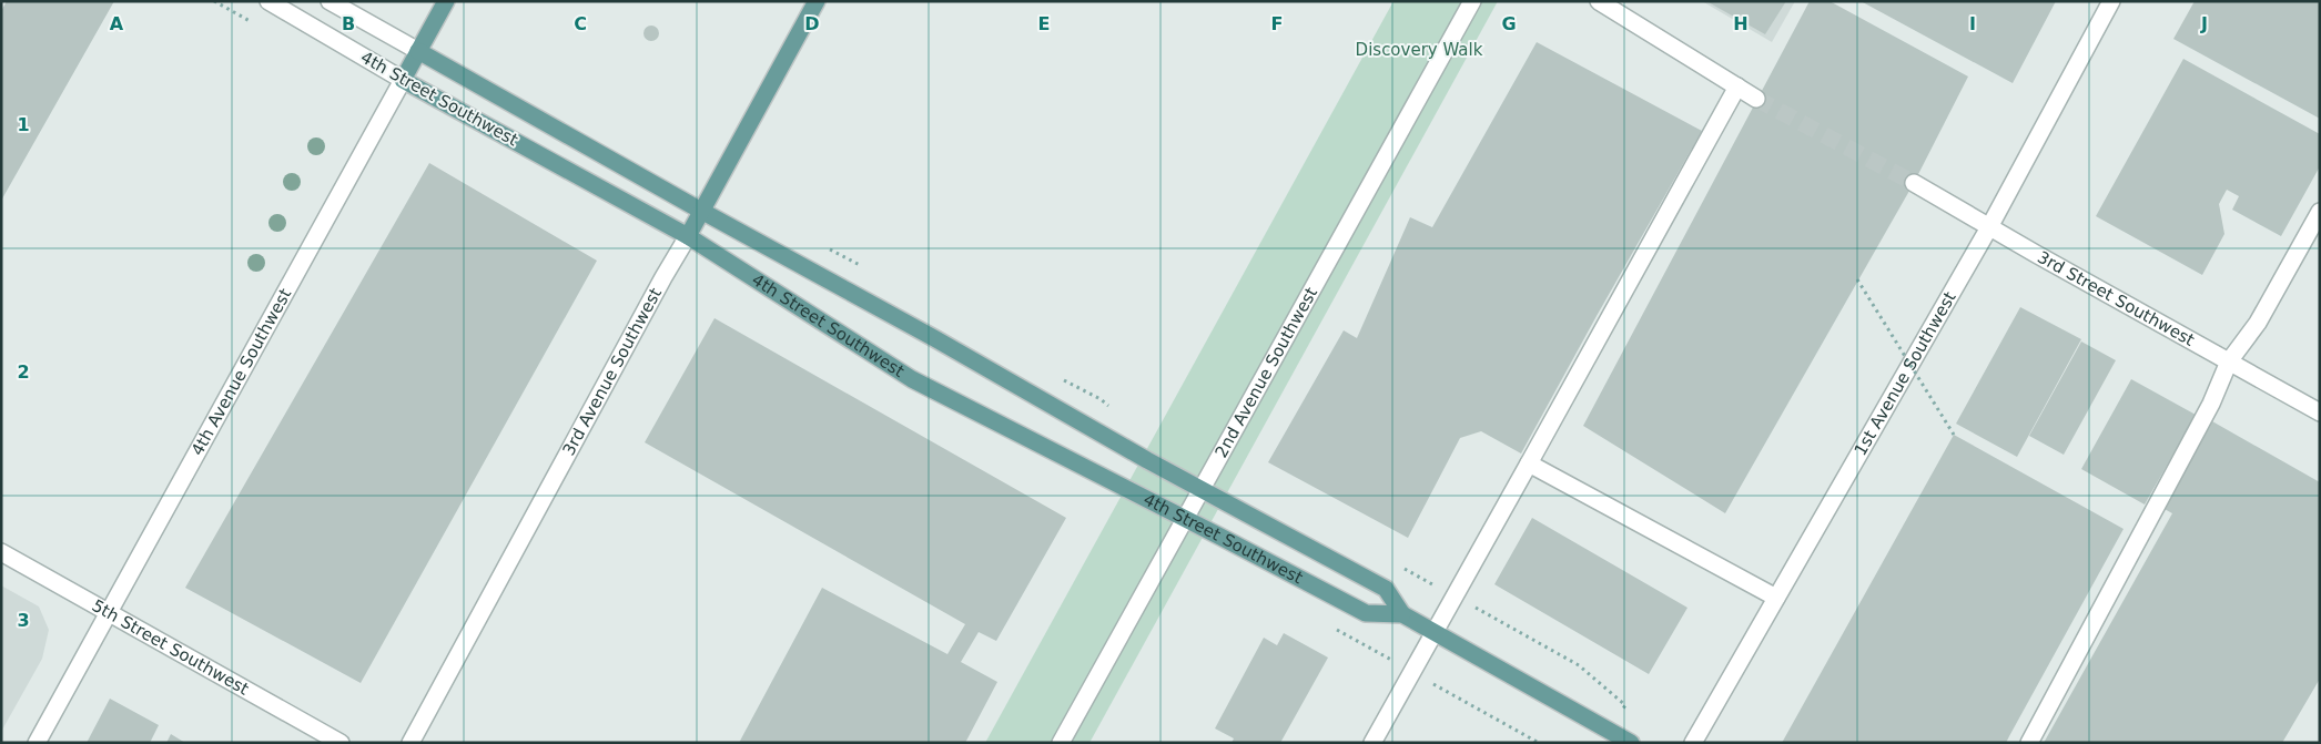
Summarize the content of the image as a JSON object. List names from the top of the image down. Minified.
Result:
{"streets":{"main road":["4th Street Southwest","3rd Avenue Southwest","4th Avenue Southwest"],"street":["3rd Street Southwest","2nd Avenue Southwest","1st Avenue Southwest","5th Street Southwest"]},"crossings":[["4th Street Southwest","3rd Avenue Southwest"],["4th Street Southwest","4th Avenue Southwest"],["4th Street Southwest","2nd Avenue Southwest"],["3rd Street Southwest","1st Avenue Southwest"],["4th Avenue Southwest","5th Street Southwest"]],"parks":["Discovery Walk"],"grid":{"columns":["A","B","C","D","E","F","G","H","I","J"],"rows":["1","2","3"]}}
